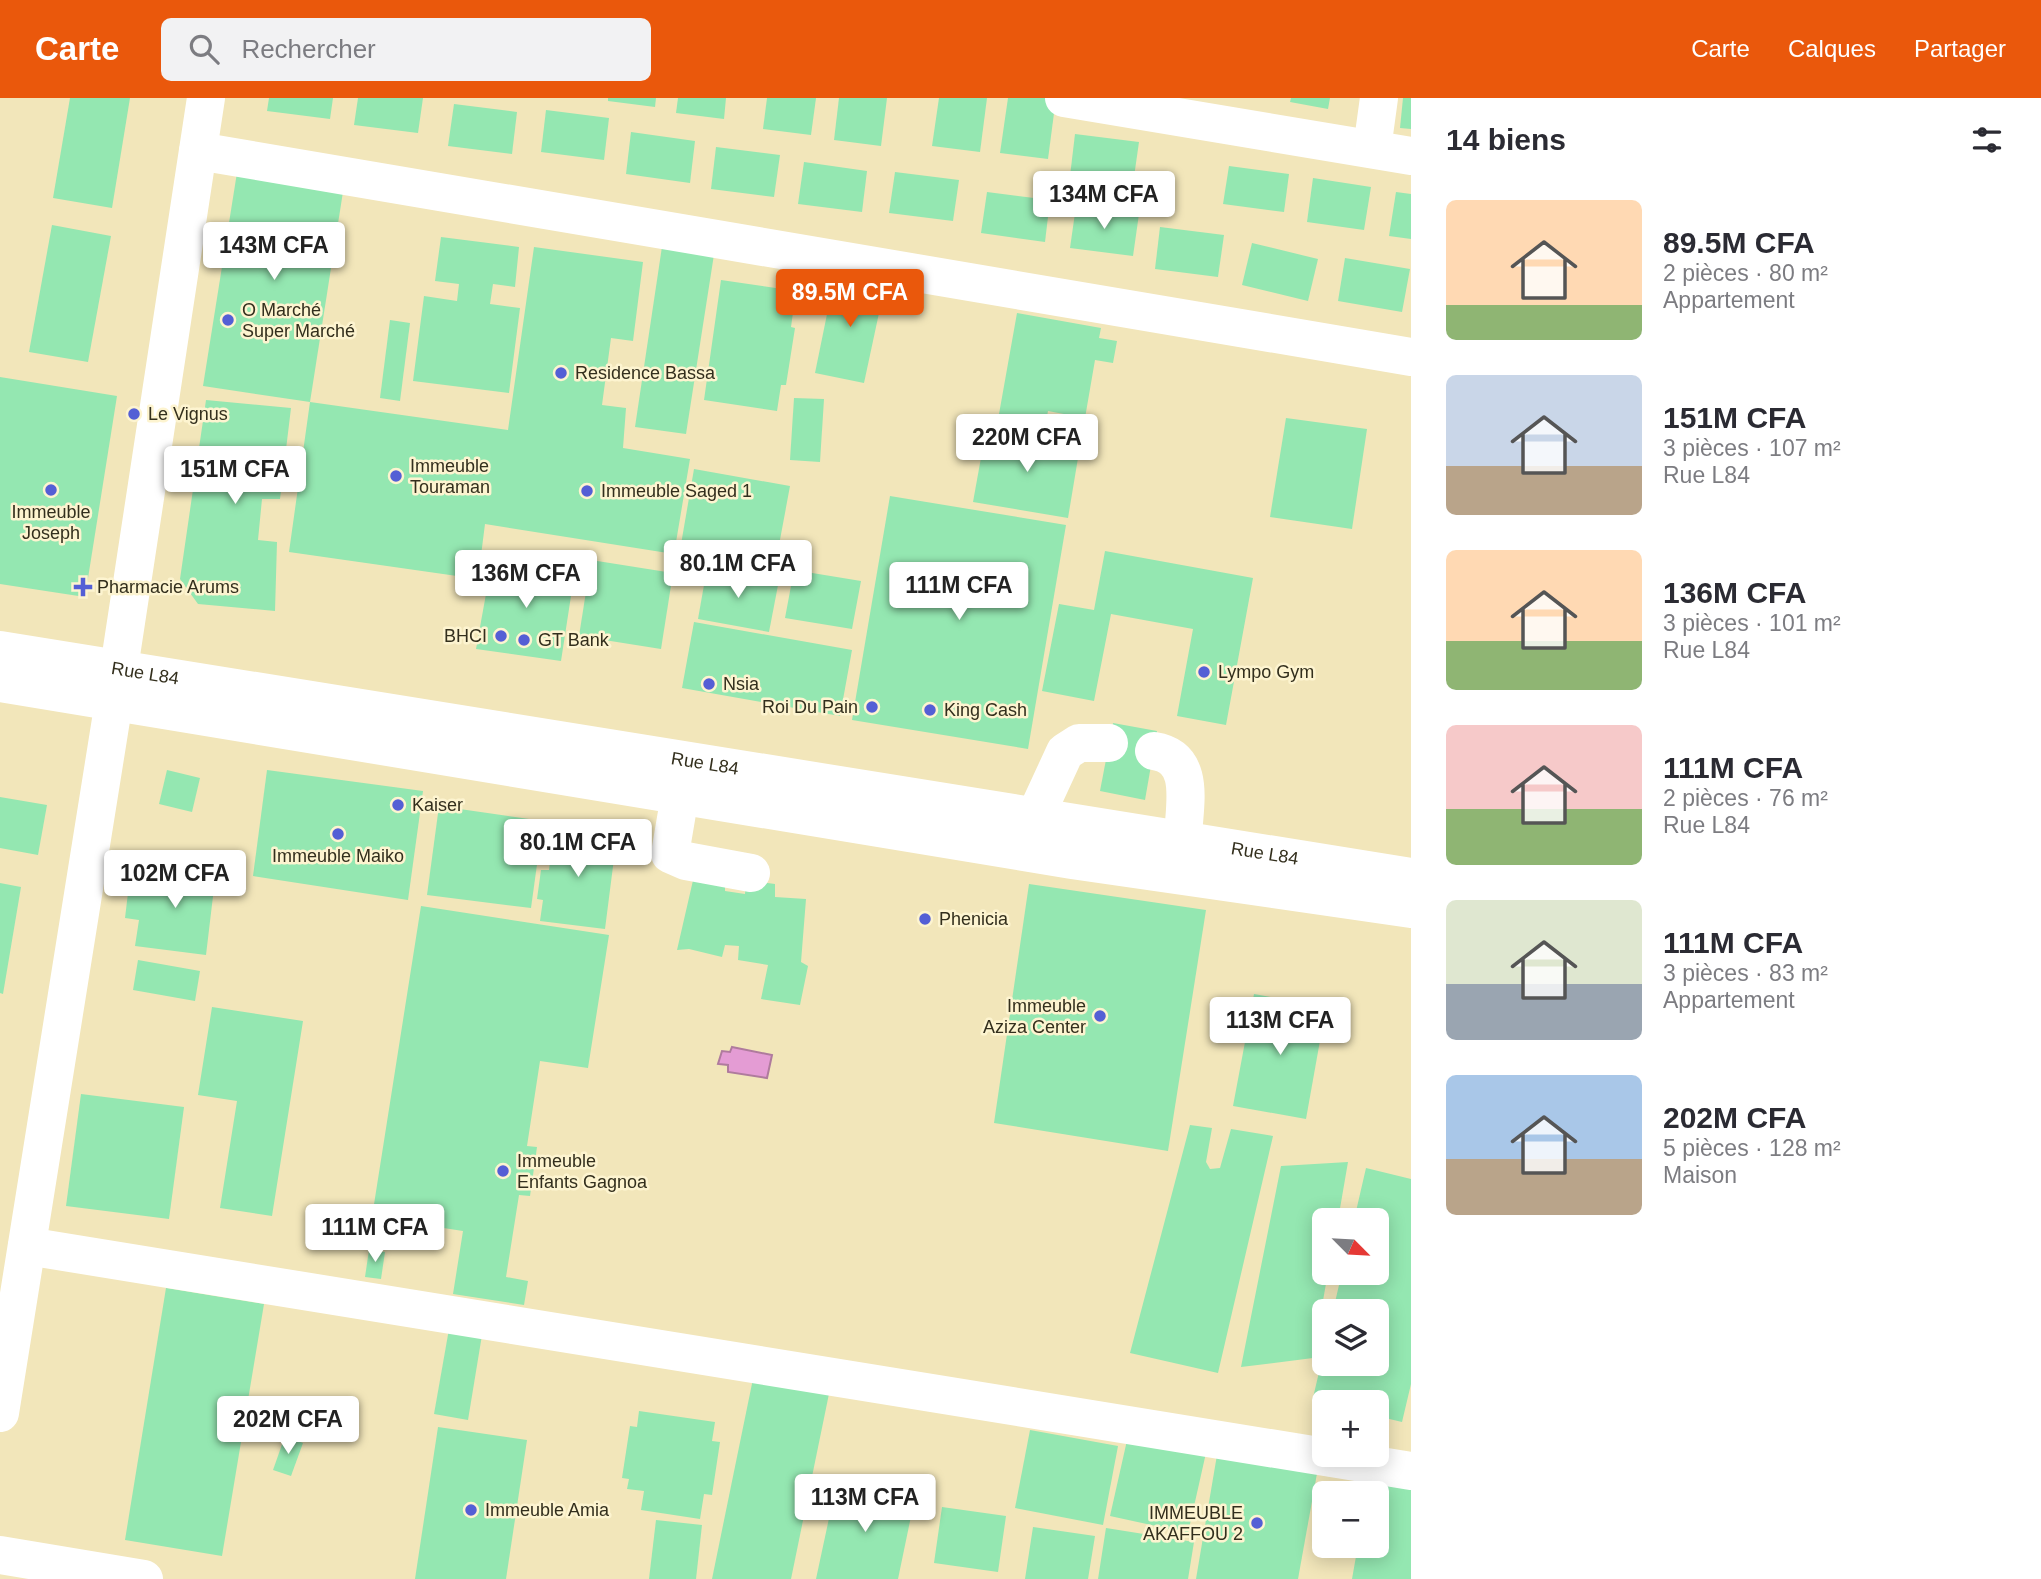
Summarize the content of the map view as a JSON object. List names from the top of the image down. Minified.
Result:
{"streets":{"street":["Rue L84"]},"places":{"other":["O Marché Super Marché","Residence Bassa","Le Vignus","Immeuble Touraman","Immeuble Joseph","Immeuble Saged 1","BHCI","GT Bank","Lympo Gym","Nsia","Roi Du Pain","King Cash","Kaiser","Immeuble Maiko","Phenicia","Immeuble Aziza Center","Immeuble Enfants Gagnoa","Immeuble Amia","IMMEUBLE AKAFFOU 2"],"health":["Pharmacie Arums"]},"north":"bottom right","page":{"header":"Carte","search":"Rechercher","nav":["Carte","Calques","Partager"],"heading":"14 biens","price":["134M CFA","143M CFA","89.5M CFA","220M CFA","151M CFA","80.1M CFA","136M CFA","111M CFA","80.1M CFA","102M CFA","113M CFA","111M CFA","202M CFA","113M CFA"],"list":[{"name":"89.5M CFA","note":"2 pièces · 80 m² · Appartement"},{"name":"151M CFA","note":"3 pièces · 107 m² · Rue L84"},{"name":"136M CFA","note":"3 pièces · 101 m² · Rue L84"},{"name":"111M CFA","note":"2 pièces · 76 m² · Rue L84"},{"name":"111M CFA","note":"3 pièces · 83 m² · Appartement"},{"name":"202M CFA","note":"5 pièces · 128 m² · Maison"}],"map_buttons":["+","−"]}}
